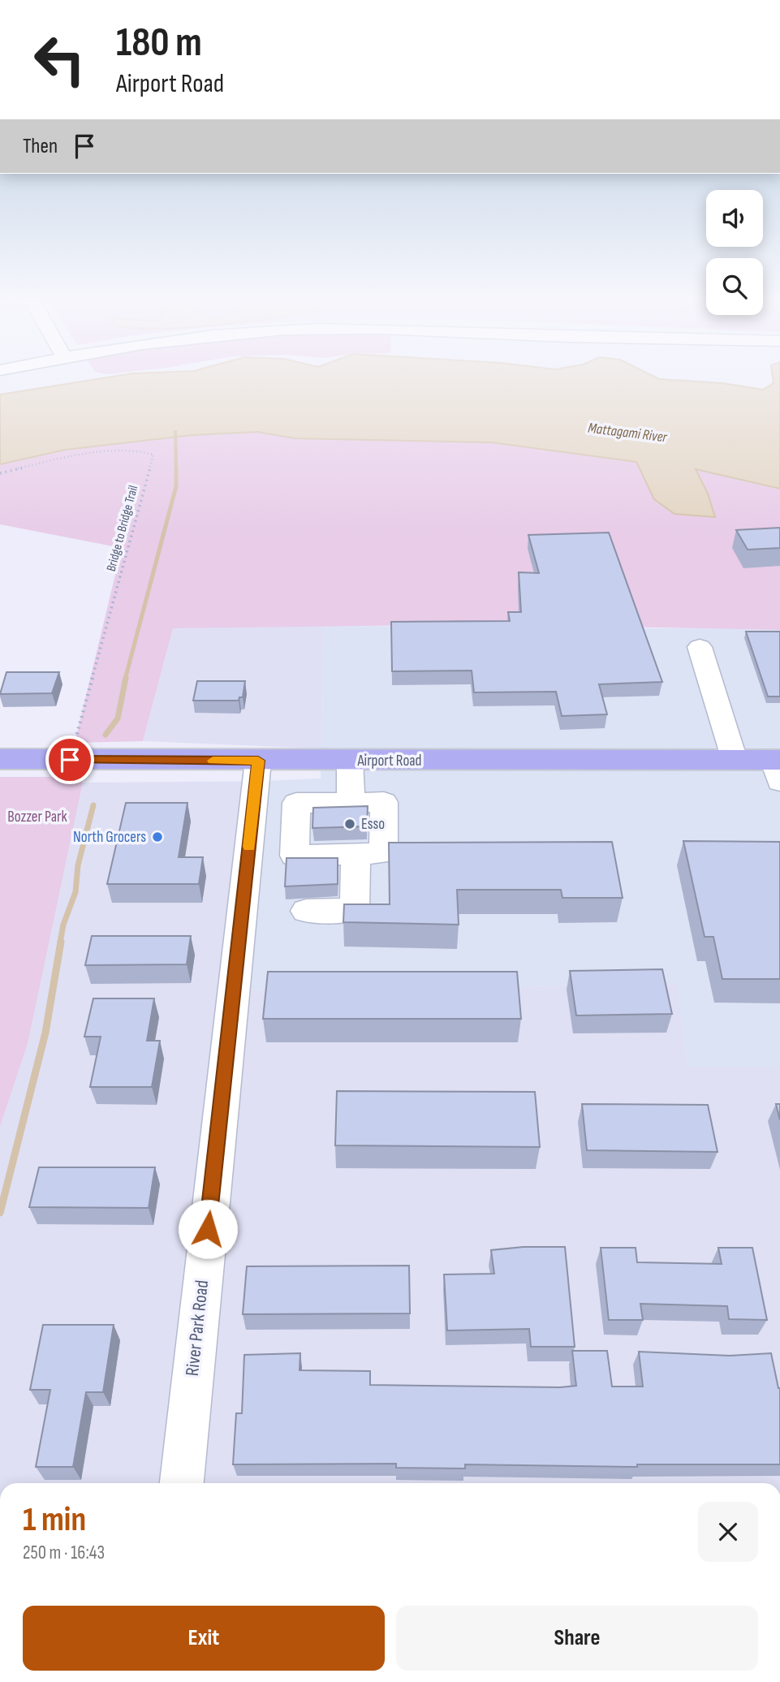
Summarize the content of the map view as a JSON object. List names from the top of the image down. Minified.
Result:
{"streets":{"main road":["Airport Road"],"street":["River Park Road"],"path":["Bridge to Bridge Trail"]},"crossings":[["Bridge to Bridge Trail","Airport Road"],["Airport Road","River Park Road"]],"water":["Mattagami River"],"parks":["Bozzer Park"],"places":["Esso","North Grocers"],"page":{"turn":["180 m","Airport Road"],"then":"Then","heading":["1 min","250 m · 16:43"],"buttons":["Exit","Share"]}}
